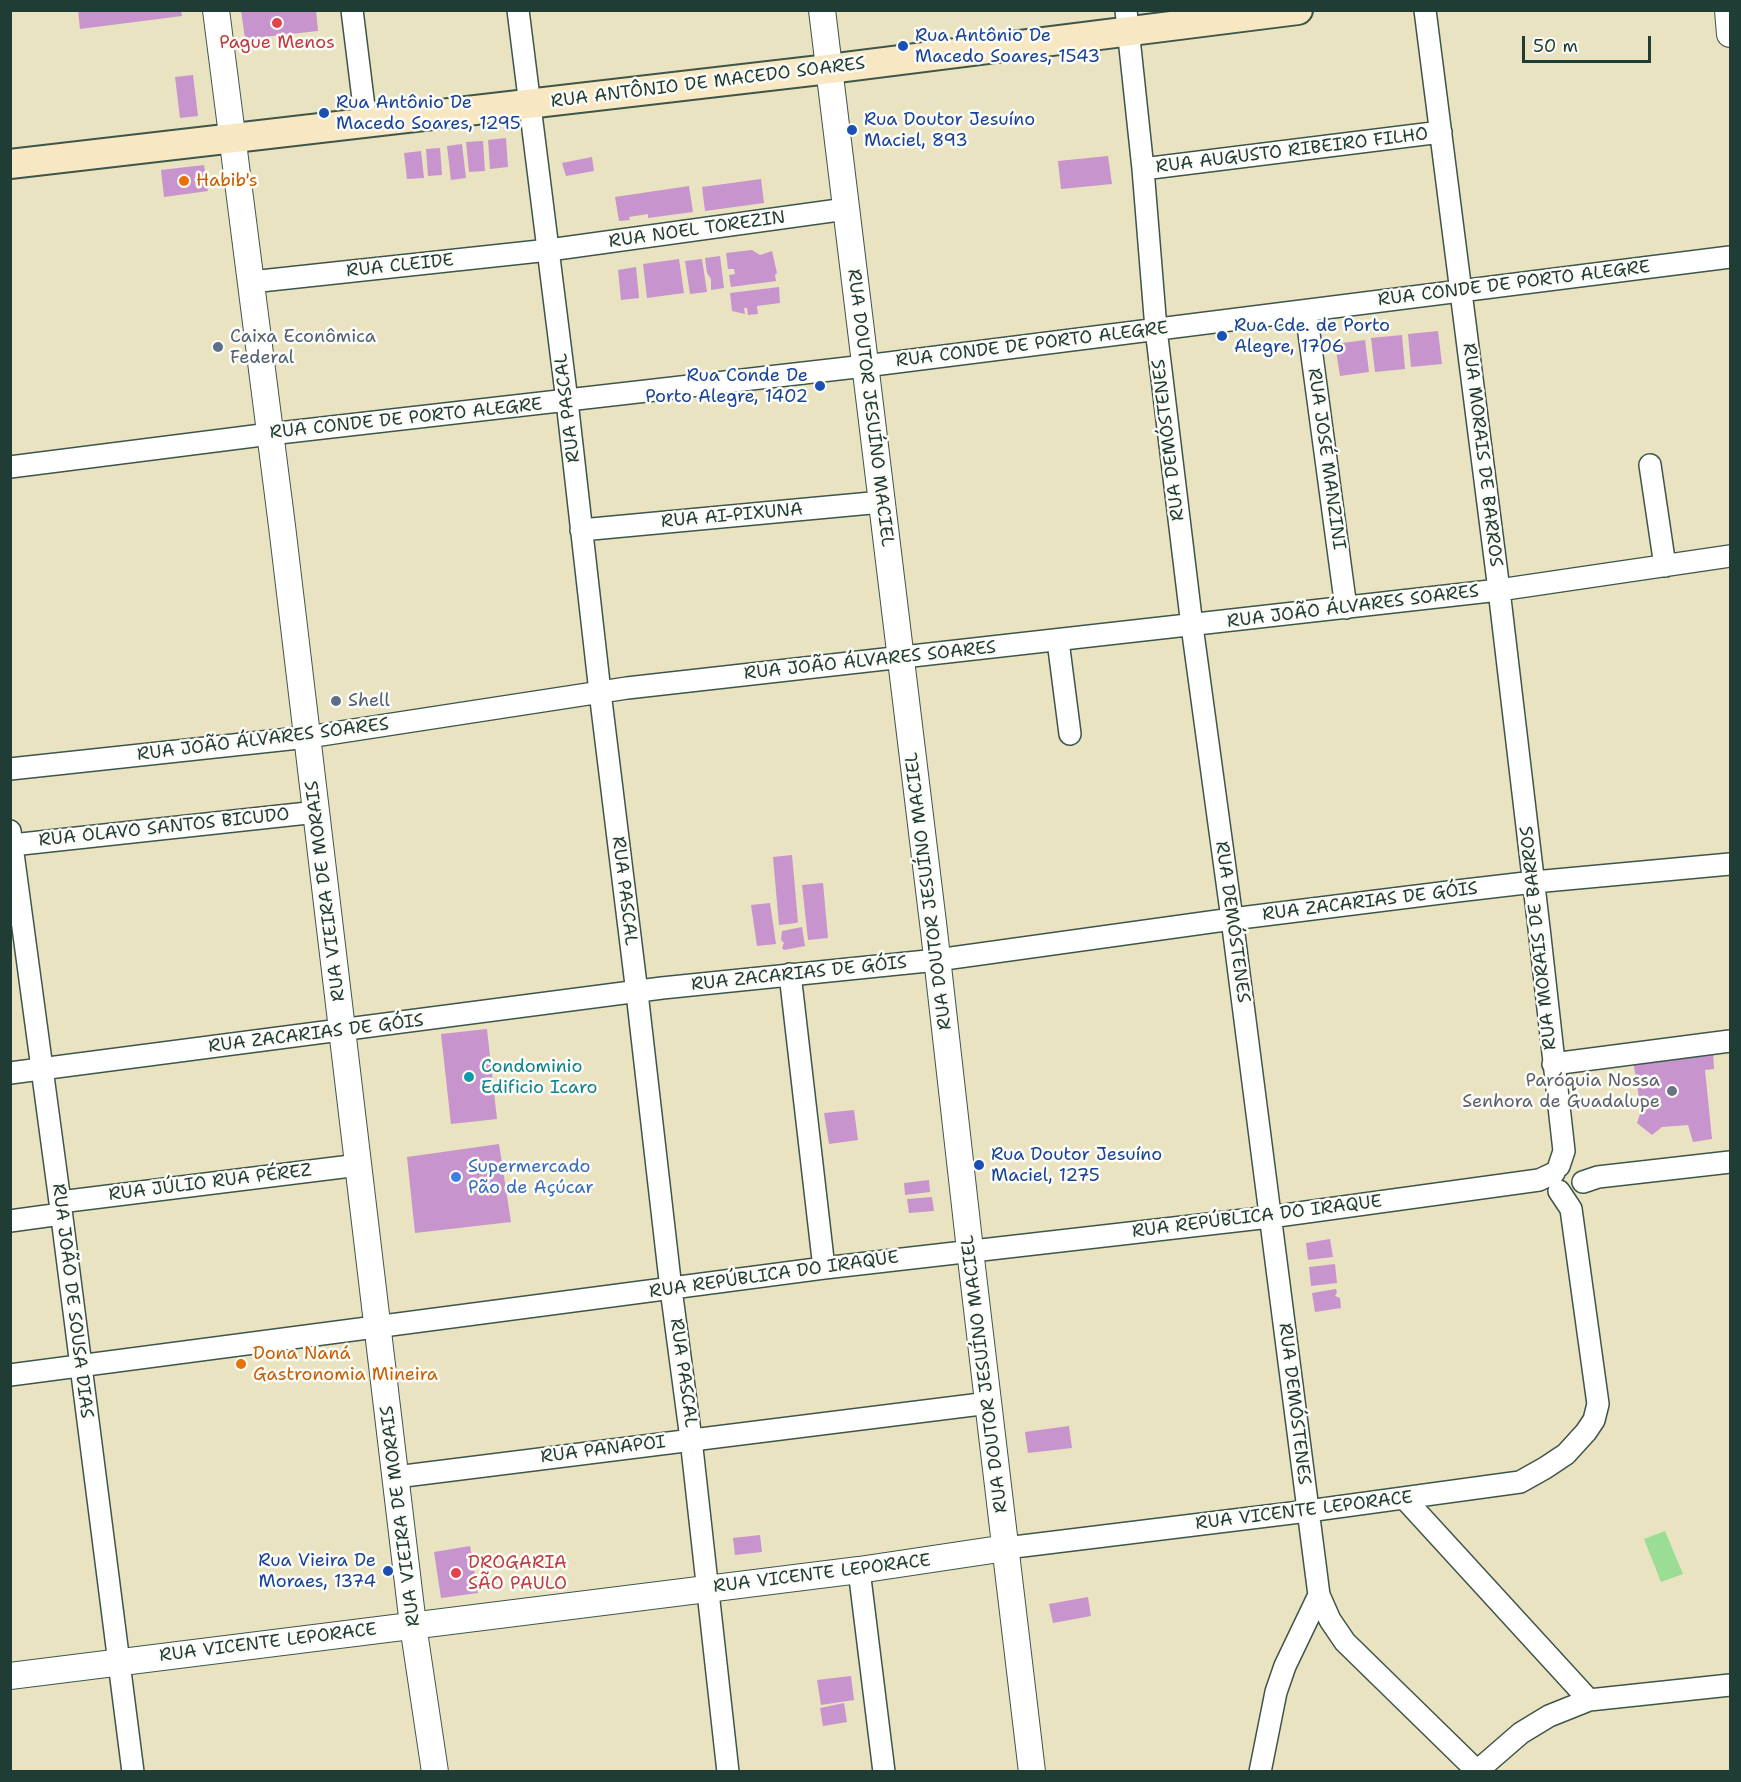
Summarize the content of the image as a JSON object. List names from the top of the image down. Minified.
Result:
{"streets":{"main road":["RUA ANTÔNIO DE MACEDO SOARES"],"street":["RUA AUGUSTO RIBEIRO FILHO","RUA NOEL TOREZIN","RUA CLEIDE","RUA CONDE DE PORTO ALEGRE","RUA PASCAL","RUA DOUTOR JESUÍNO MACIEL","RUA DEMÓSTENES","RUA MORAIS DE BARROS","RUA JOSÉ MANZINI","RUA AI-PIXUNA","RUA JOÃO ÁLVARES SOARES","RUA OLAVO SANTOS BICUDO","RUA VIEIRA DE MORAIS","RUA ZACARIAS DE GÓIS","RUA JÚLIO RUA PÉREZ","RUA REPÚBLICA DO IRAQUE","RUA JOÃO DE SOUSA DIAS","RUA PANAPOI","RUA VICENTE LEPORACE"]},"crossings":[["RUA ANTÔNIO DE MACEDO SOARES","RUA PASCAL"],["RUA ANTÔNIO DE MACEDO SOARES","RUA DOUTOR JESUÍNO MACIEL"],["RUA ANTÔNIO DE MACEDO SOARES","RUA DEMÓSTENES"],["RUA ANTÔNIO DE MACEDO SOARES","RUA VIEIRA DE MORAIS"],["RUA AUGUSTO RIBEIRO FILHO","RUA DEMÓSTENES"],["RUA AUGUSTO RIBEIRO FILHO","RUA MORAIS DE BARROS"],["RUA NOEL TOREZIN","RUA CLEIDE"],["RUA NOEL TOREZIN","RUA PASCAL"],["RUA NOEL TOREZIN","RUA DOUTOR JESUÍNO MACIEL"],["RUA CLEIDE","RUA PASCAL"],["RUA CLEIDE","RUA VIEIRA DE MORAIS"],["RUA CONDE DE PORTO ALEGRE","RUA PASCAL"],["RUA CONDE DE PORTO ALEGRE","RUA DOUTOR JESUÍNO MACIEL"],["RUA CONDE DE PORTO ALEGRE","RUA DEMÓSTENES"],["RUA CONDE DE PORTO ALEGRE","RUA MORAIS DE BARROS"],["RUA CONDE DE PORTO ALEGRE","RUA JOSÉ MANZINI"],["RUA CONDE DE PORTO ALEGRE","RUA VIEIRA DE MORAIS"],["RUA PASCAL","RUA AI-PIXUNA"],["RUA PASCAL","RUA JOÃO ÁLVARES SOARES"],["RUA PASCAL","RUA ZACARIAS DE GÓIS"],["RUA PASCAL","RUA REPÚBLICA DO IRAQUE"],["RUA PASCAL","RUA PANAPOI"],["RUA PASCAL","RUA VICENTE LEPORACE"],["RUA DOUTOR JESUÍNO MACIEL","RUA AI-PIXUNA"],["RUA DOUTOR JESUÍNO MACIEL","RUA JOÃO ÁLVARES SOARES"],["RUA DOUTOR JESUÍNO MACIEL","RUA ZACARIAS DE GÓIS"],["RUA DOUTOR JESUÍNO MACIEL","RUA REPÚBLICA DO IRAQUE"],["RUA DOUTOR JESUÍNO MACIEL","RUA PANAPOI"],["RUA DOUTOR JESUÍNO MACIEL","RUA VICENTE LEPORACE"],["RUA DEMÓSTENES","RUA JOÃO ÁLVARES SOARES"],["RUA DEMÓSTENES","RUA ZACARIAS DE GÓIS"],["RUA DEMÓSTENES","RUA REPÚBLICA DO IRAQUE"],["RUA DEMÓSTENES","RUA VICENTE LEPORACE"],["RUA MORAIS DE BARROS","RUA JOÃO ÁLVARES SOARES"],["RUA MORAIS DE BARROS","RUA ZACARIAS DE GÓIS"],["RUA MORAIS DE BARROS","RUA REPÚBLICA DO IRAQUE"],["RUA MORAIS DE BARROS","RUA VICENTE LEPORACE"],["RUA JOSÉ MANZINI","RUA JOÃO ÁLVARES SOARES"],["RUA JOÃO ÁLVARES SOARES","RUA VIEIRA DE MORAIS"],["RUA OLAVO SANTOS BICUDO","RUA VIEIRA DE MORAIS"],["RUA OLAVO SANTOS BICUDO","RUA JOÃO DE SOUSA DIAS"],["RUA VIEIRA DE MORAIS","RUA ZACARIAS DE GÓIS"],["RUA VIEIRA DE MORAIS","RUA JÚLIO RUA PÉREZ"],["RUA VIEIRA DE MORAIS","RUA REPÚBLICA DO IRAQUE"],["RUA VIEIRA DE MORAIS","RUA PANAPOI"],["RUA VIEIRA DE MORAIS","RUA VICENTE LEPORACE"],["RUA ZACARIAS DE GÓIS","RUA JOÃO DE SOUSA DIAS"],["RUA JÚLIO RUA PÉREZ","RUA JOÃO DE SOUSA DIAS"],["RUA REPÚBLICA DO IRAQUE","RUA JOÃO DE SOUSA DIAS"],["RUA REPÚBLICA DO IRAQUE","RUA VICENTE LEPORACE"],["RUA JOÃO DE SOUSA DIAS","RUA VICENTE LEPORACE"]],"places":["Pague Menos","Rua Antônio De Macedo Soares, 1543","Rua Antônio De Macedo Soares, 1295","Rua Doutor Jesuíno Maciel, 893","Habib's","Rua Cde. de Porto Alegre, 1706","Caixa Econômica Federal","Rua Conde De Porto Alegre, 1402","Shell","Condominio Edificio Icaro","Paróquia Nossa Senhora de Guadalupe","Rua Doutor Jesuíno Maciel, 1275","Supermercado Pão de Açúcar","Dona Naná Gastronomia Mineira","Rua Vieira De Moraes, 1374","DROGARIA SÃO PAULO"],"scale_bar":"50 m"}
